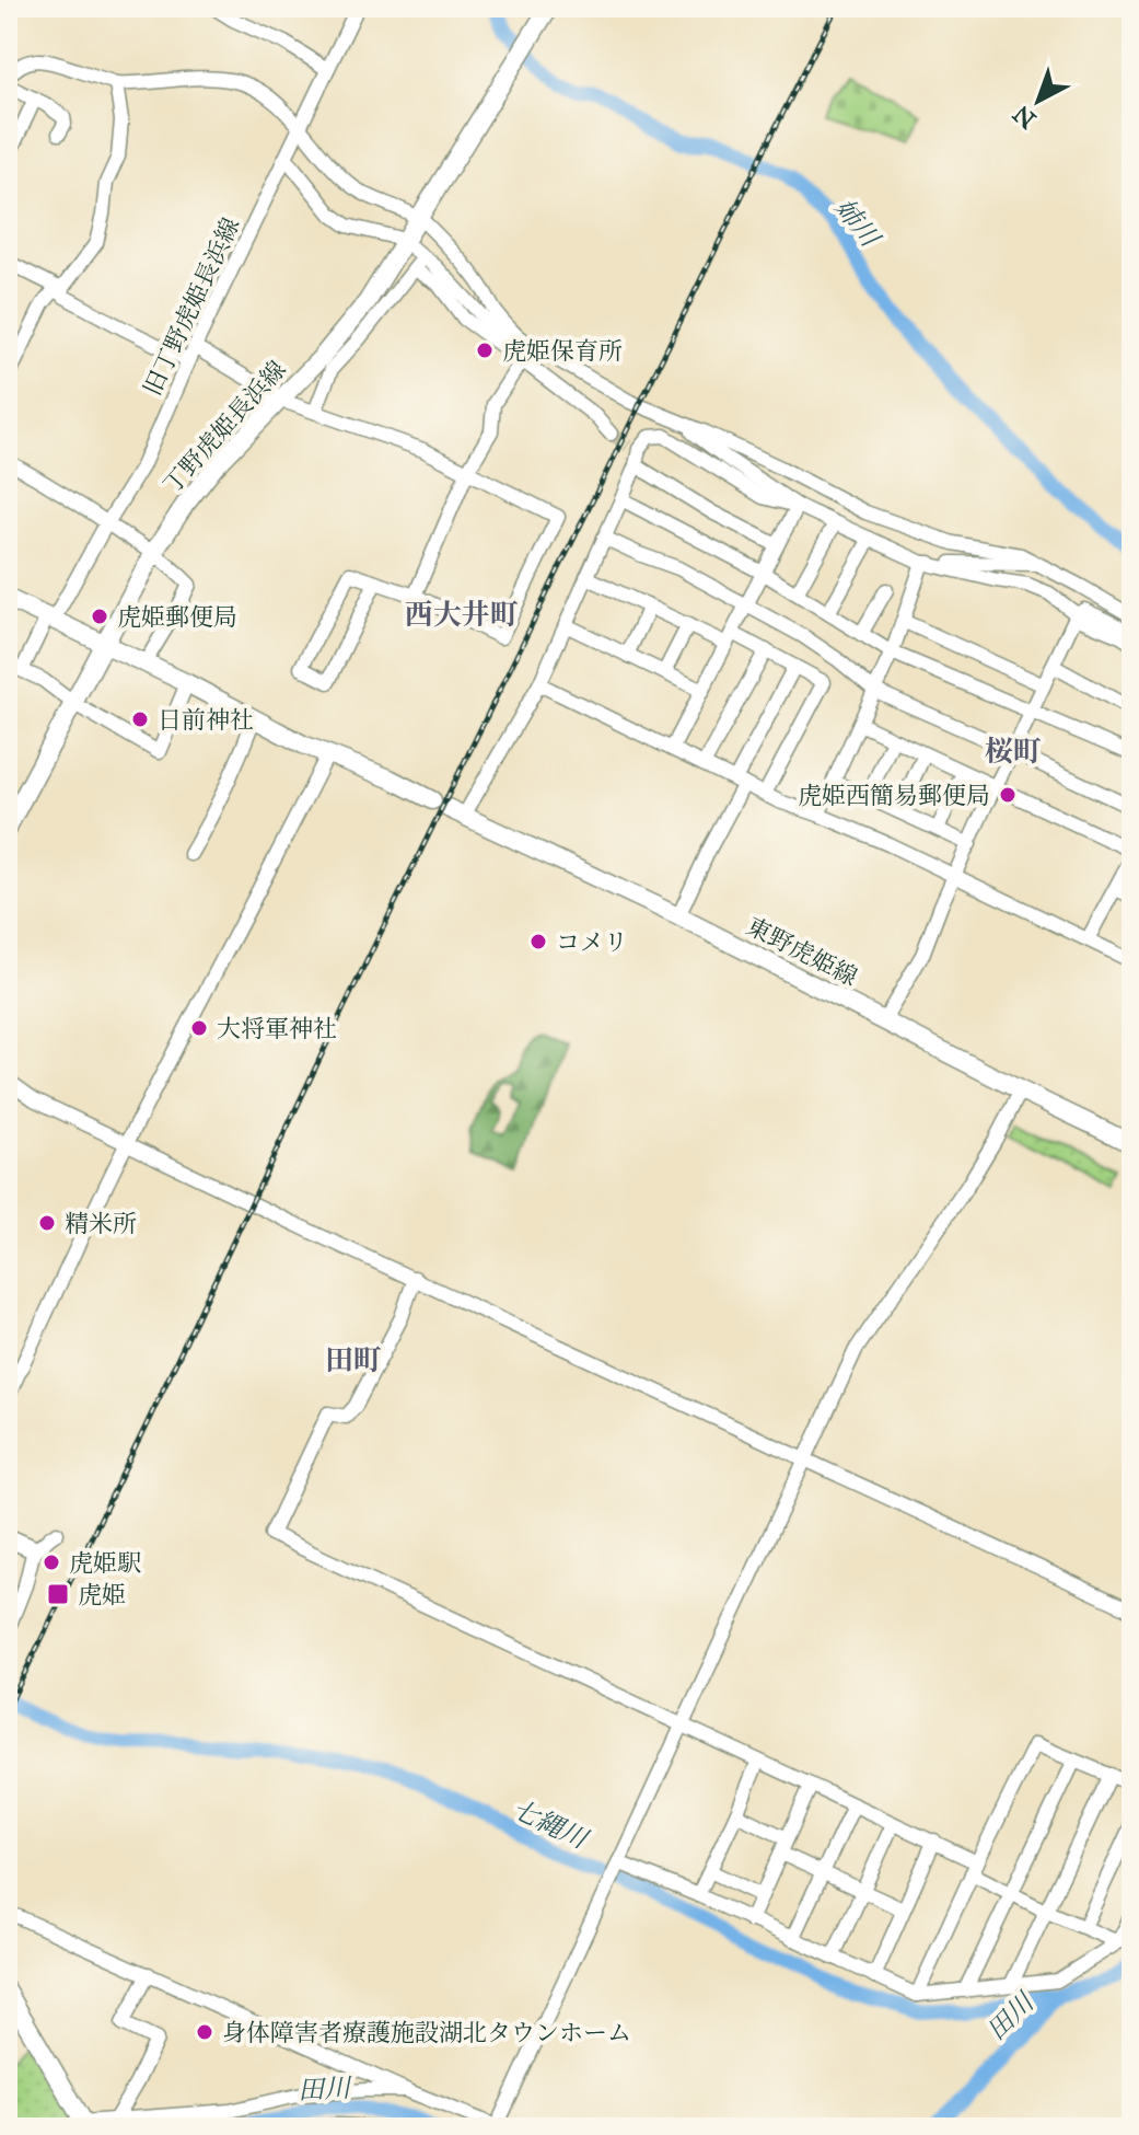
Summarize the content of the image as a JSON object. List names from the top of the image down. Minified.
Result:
{"streets":{"main road":["丁野虎姫長浜線","東野虎姫線"],"street":["旧丁野虎姫長浜線"]},"crossings":[["旧丁野虎姫長浜線","東野虎姫線"],["丁野虎姫長浜線","東野虎姫線"]],"districts":["西大井町","桜町","田町"],"water":["姉川","七縄川","田川"],"places":{"other":["虎姫保育所","虎姫郵便局","日前神社","虎姫西簡易郵便局","コメリ","大将軍神社","精米所","虎姫駅","身体障害者療護施設湖北タウンホーム"],"transit":["虎姫"]},"north":"bottom left"}
